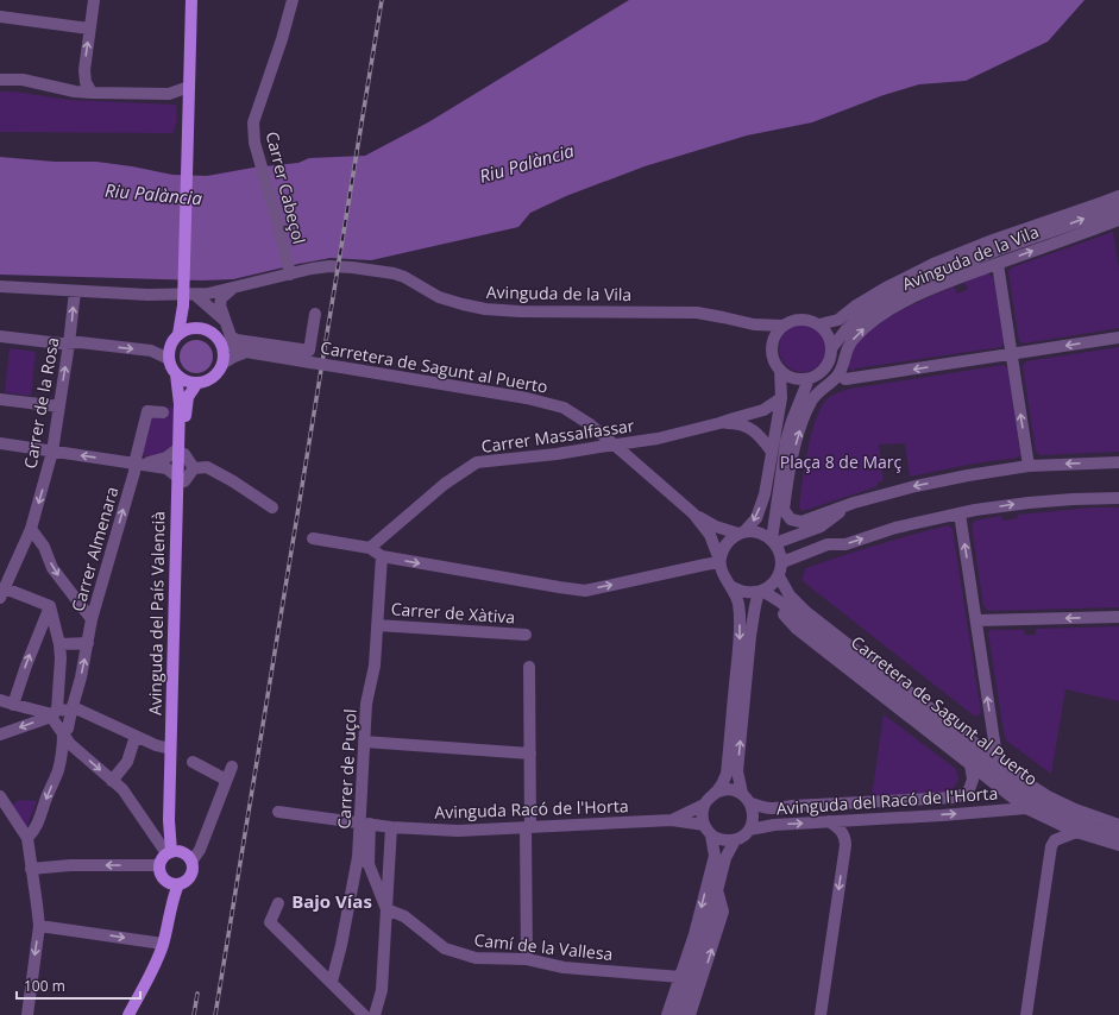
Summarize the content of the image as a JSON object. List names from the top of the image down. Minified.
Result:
{"streets":{"main road":["Avinguda del País Valencià"],"street":["Carrer Cabeçol","Avinguda de la Vila","Carretera de Sagunt al Puerto","Carrer de la Rosa","Carrer Massalfassar","Carrer Almenara","Carrer de Xàtiva","Carrer de Puçol","Avinguda del Racó de l'Horta","Avinguda Racó de l'Horta","Camí de la Vallesa"]},"crossings":[["Carrer Cabeçol","Avinguda de la Vila"],["Avinguda de la Vila","Carrer de la Rosa"],["Carretera de Sagunt al Puerto","Avinguda del País Valencià"],["Carrer de Xàtiva","Carrer de Puçol"],["Carrer de Puçol","Avinguda Racó de l'Horta"],["Avinguda del Racó de l'Horta","Avinguda Racó de l'Horta"]],"one_way":["Avinguda del Racó de l'Horta"],"districts":["Bajo Vías"],"water":["Riu Palància"],"parks":["Plaça 8 de Març"],"scale_bar":"100 m"}
